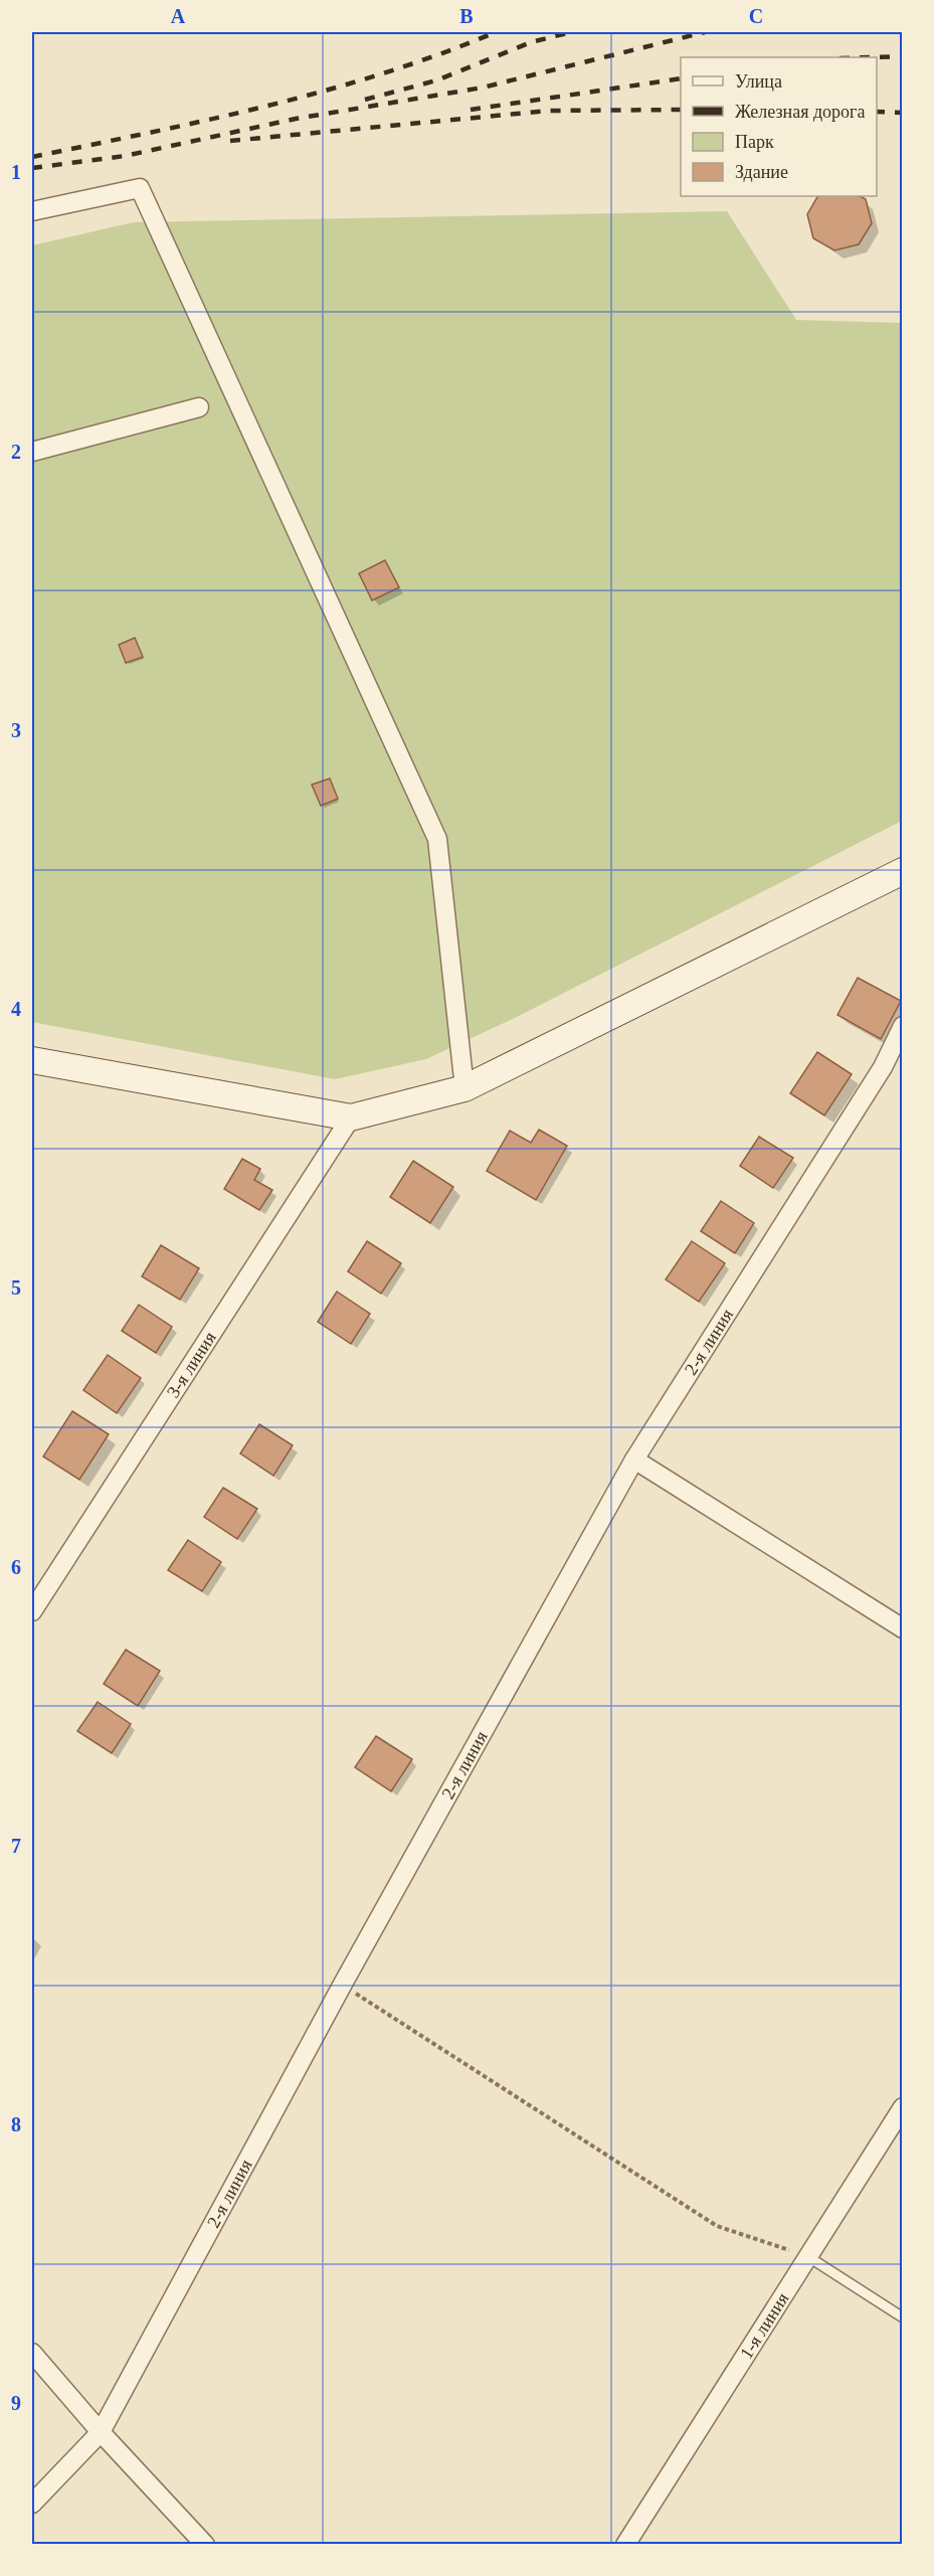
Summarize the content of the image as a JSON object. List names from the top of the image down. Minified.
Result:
{"streets":{"street":["2-я линия","3-я линия","1-я линия"]},"legend":["Улица","Железная дорога","Парк","Здание"],"grid":{"columns":["A","B","C"],"rows":["1","2","3","4","5","6","7","8","9"]}}
